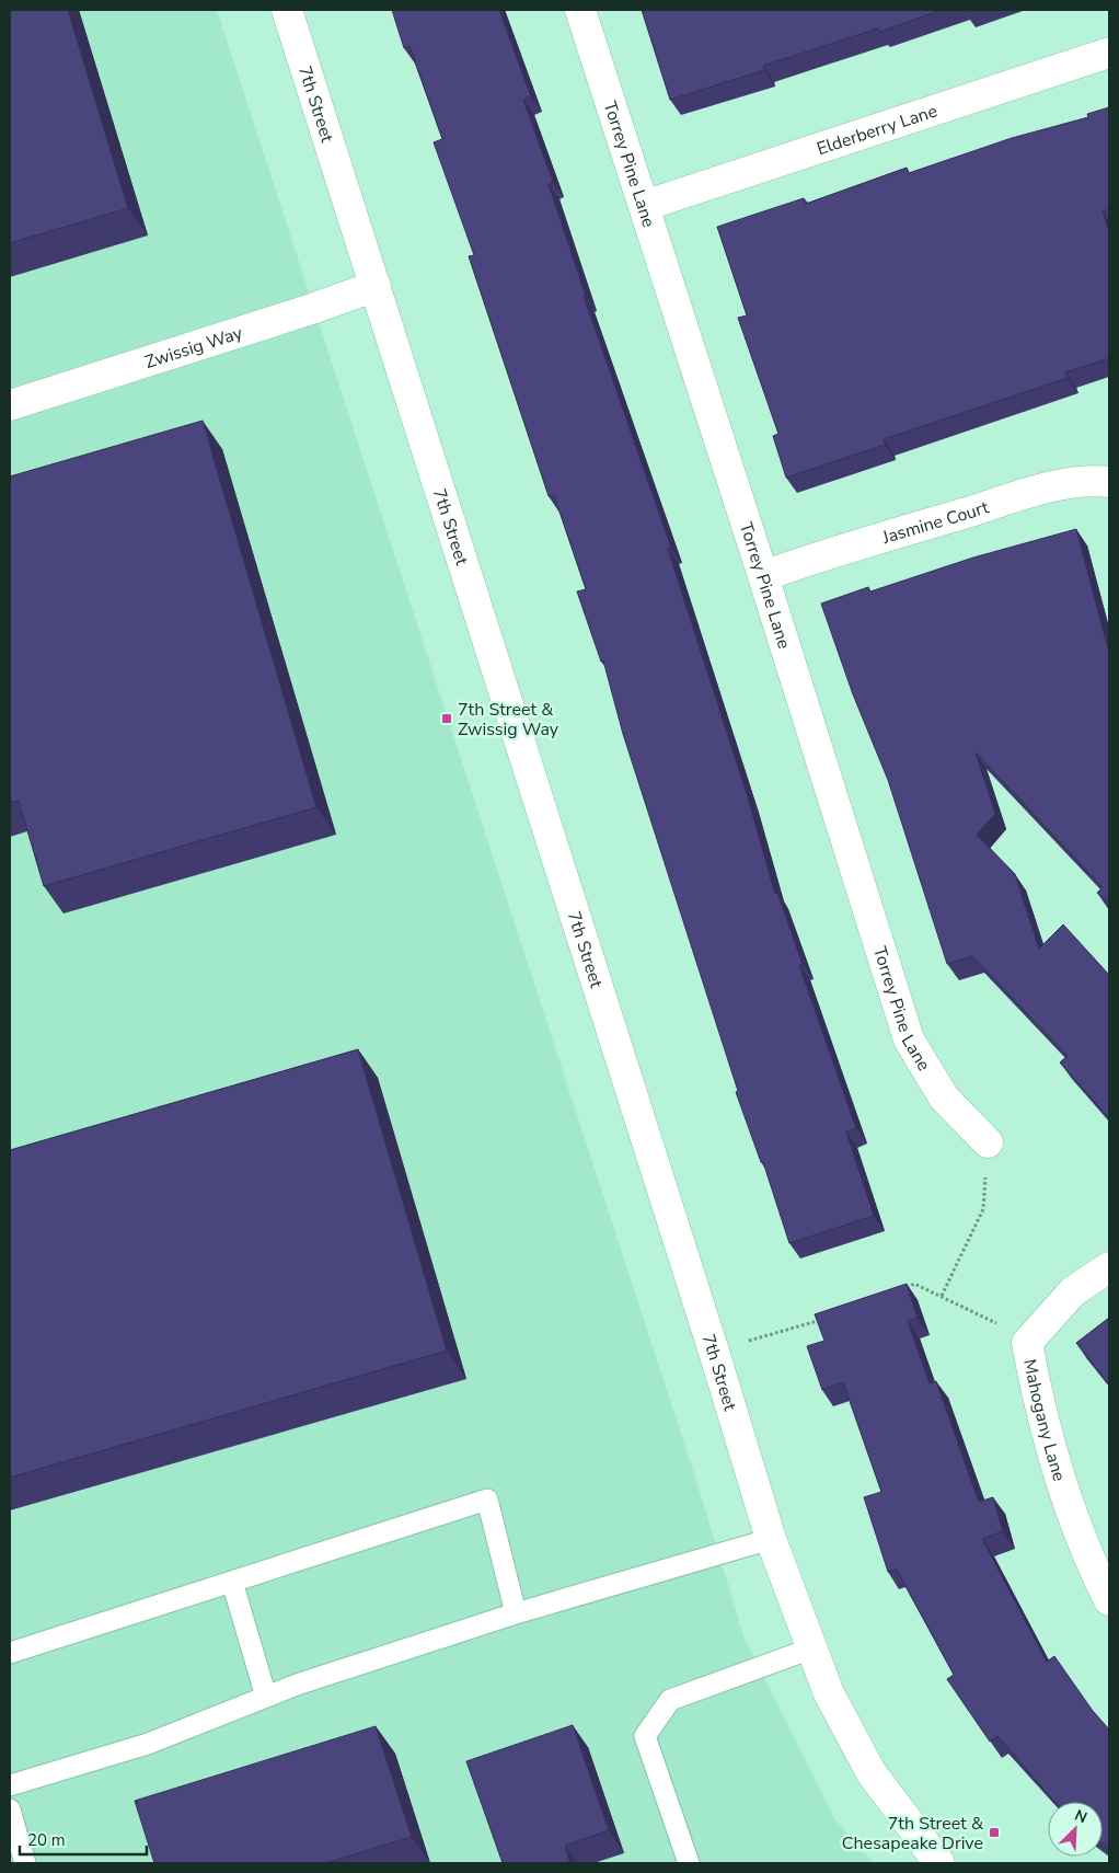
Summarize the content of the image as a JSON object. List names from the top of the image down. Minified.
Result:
{"streets":{"street":["7th Street","Elderberry Lane","Torrey Pine Lane","Zwissig Way","Jasmine Court","Mahogany Lane"]},"crossings":[["7th Street","Zwissig Way"],["Elderberry Lane","Torrey Pine Lane"],["Torrey Pine Lane","Jasmine Court"]],"places":{"transit":["7th Street & Zwissig Way","7th Street & Chesapeake Drive"]},"scale_bar":"20 m","north":"top right"}
